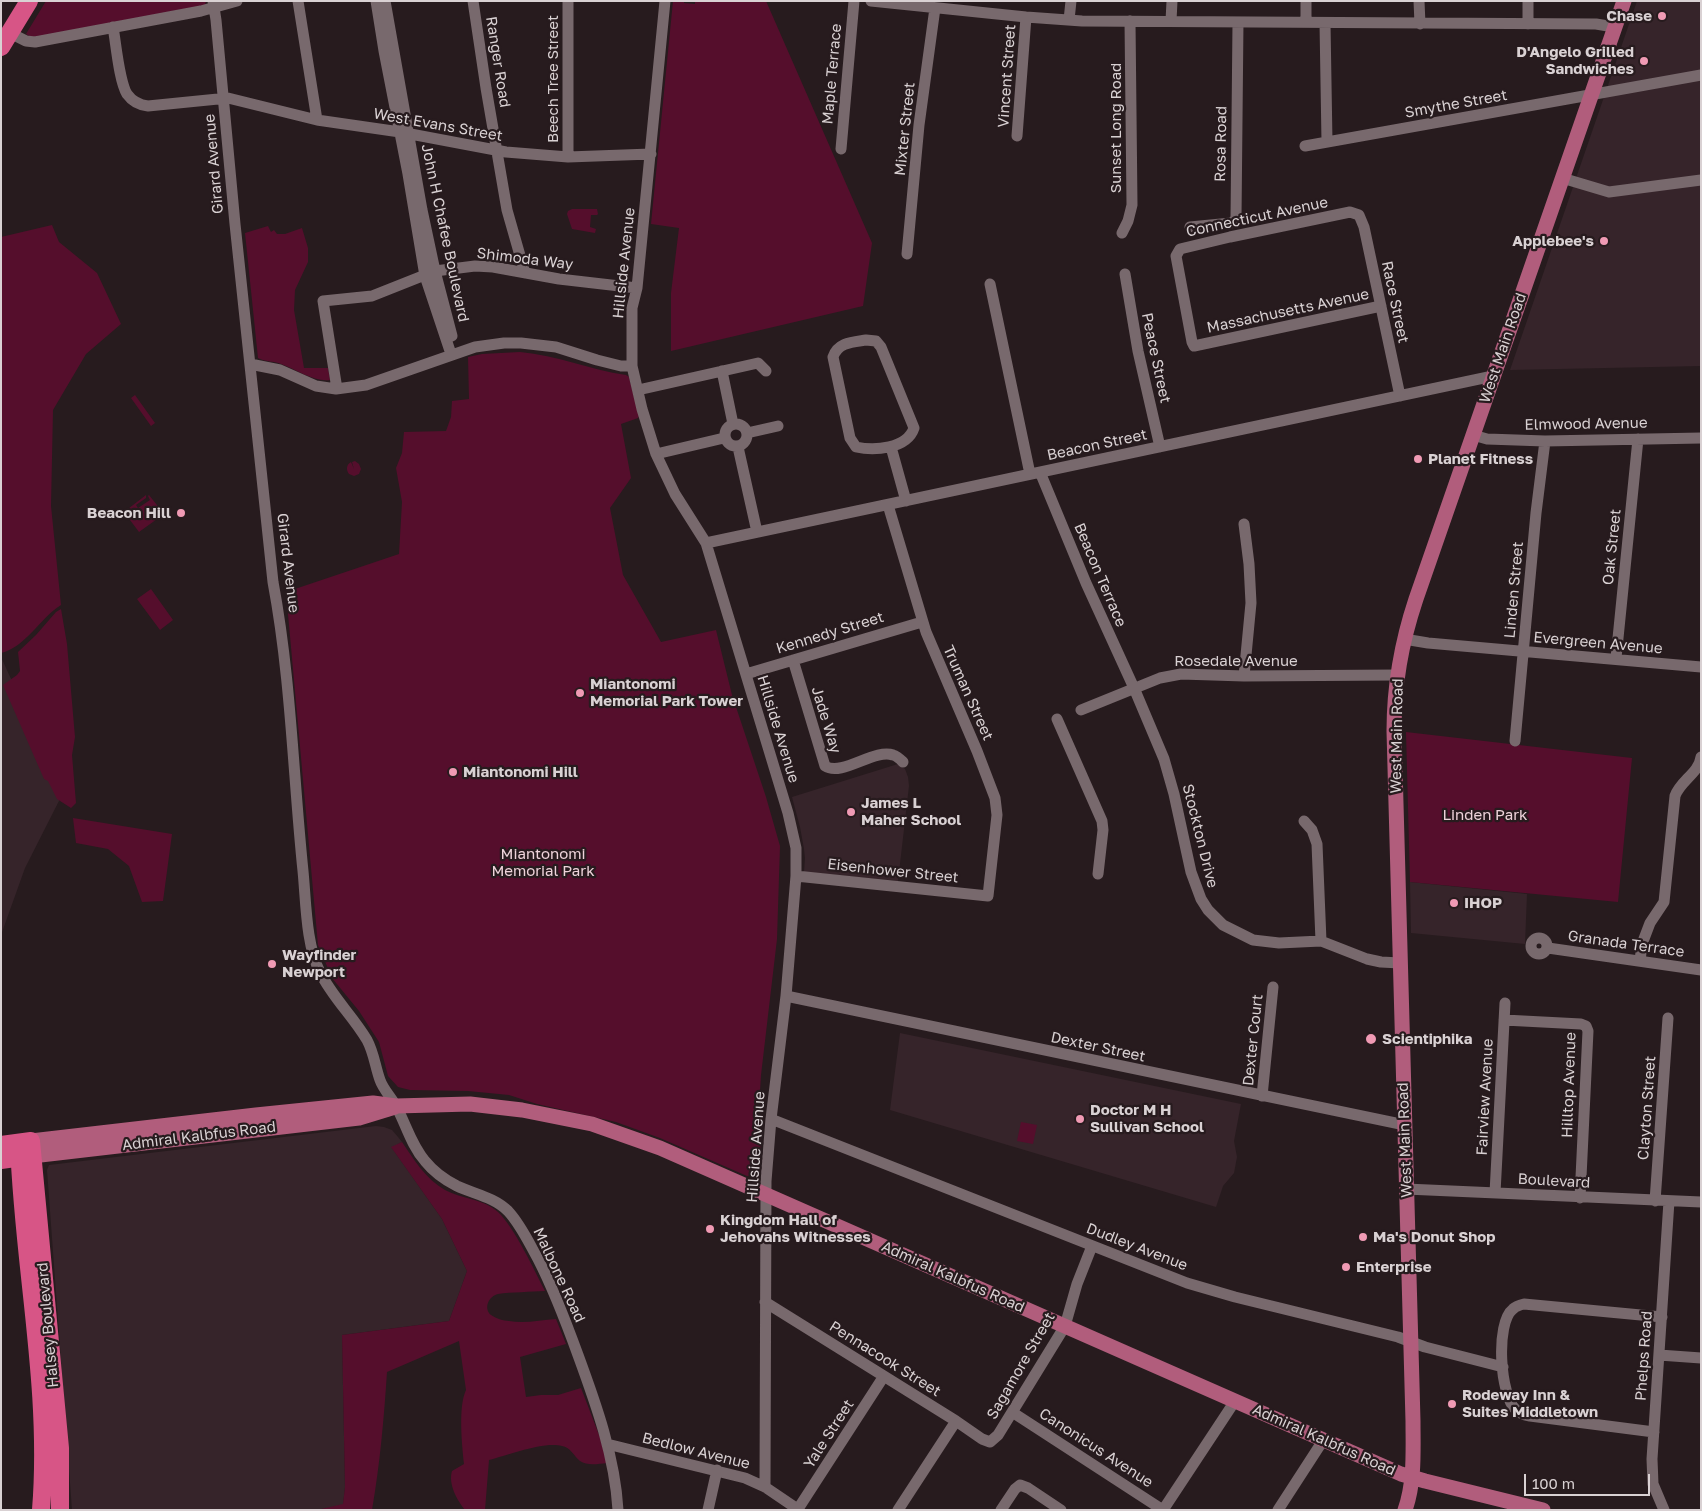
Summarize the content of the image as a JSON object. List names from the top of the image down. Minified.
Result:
{"streets":{"highway":["Admiral Kalbfus Road","Halsey Boulevard"],"main road":["West Main Road"],"street":["Ranger Road","Maple Terrace","Vincent Street","Beech Tree Street","Smythe Street","West Evans Street","Sunset Long Road","Mixter Street","Rosa Road","Girard Avenue","Connecticut Avenue","John H Chafee Boulevard","Shimoda Way","Hillside Avenue","Race Street","Massachusetts Avenue","Peace Street","Elmwood Avenue","Beacon Street","Oak Street","Beacon Terrace","Linden Street","Kennedy Street","Evergreen Avenue","Rosedale Avenue","Truman Street","Jade Way","Stockton Drive","Eisenhower Street","Granada Terrace","Dexter Court","Dexter Street","Hilltop Avenue","Fairview Avenue","Clayton Street","Boulevard","Dudley Avenue","Malbone Road","Phelps Road","Pennacook Street","Sagamore Street","Yale Street","Canonicus Avenue","Bedlow Avenue"]},"crossings":[["Ranger Road","West Evans Street"],["Ranger Road","Shimoda Way"],["Beech Tree Street","West Evans Street"],["Smythe Street","West Main Road"],["West Evans Street","Girard Avenue"],["West Evans Street","John H Chafee Boulevard"],["West Evans Street","Hillside Avenue"],["Girard Avenue","Admiral Kalbfus Road"],["Girard Avenue","Malbone Road"],["Connecticut Avenue","Race Street"],["Connecticut Avenue","Massachusetts Avenue"],["John H Chafee Boulevard","Shimoda Way"],["Shimoda Way","Hillside Avenue"],["Hillside Avenue","Beacon Street"],["Hillside Avenue","Kennedy Street"],["Hillside Avenue","Eisenhower Street"],["Hillside Avenue","Dexter Street"],["Hillside Avenue","Admiral Kalbfus Road"],["Hillside Avenue","Dudley Avenue"],["Hillside Avenue","Pennacook Street"],["Hillside Avenue","Bedlow Avenue"],["Race Street","Massachusetts Avenue"],["Race Street","Beacon Street"],["West Main Road","Elmwood Avenue"],["West Main Road","Beacon Street"],["West Main Road","Evergreen Avenue"],["West Main Road","Rosedale Avenue"],["West Main Road","Stockton Drive"],["West Main Road","Dexter Street"],["West Main Road","Admiral Kalbfus Road"],["West Main Road","Boulevard"],["West Main Road","Dudley Avenue"],["Peace Street","Beacon Street"],["Elmwood Avenue","Oak Street"],["Elmwood Avenue","Linden Street"],["Beacon Street","Beacon Terrace"],["Beacon Street","Truman Street"],["Oak Street","Evergreen Avenue"],["Beacon Terrace","Rosedale Avenue"],["Beacon Terrace","Stockton Drive"],["Linden Street","Evergreen Avenue"],["Kennedy Street","Truman Street"],["Kennedy Street","Jade Way"],["Rosedale Avenue","Stockton Drive"],["Truman Street","Eisenhower Street"],["Dexter Court","Dexter Street"],["Hilltop Avenue","Fairview Avenue"],["Hilltop Avenue","Boulevard"],["Fairview Avenue","Boulevard"],["Clayton Street","Boulevard"],["Admiral Kalbfus Road","Malbone Road"],["Admiral Kalbfus Road","Halsey Boulevard"],["Admiral Kalbfus Road","Sagamore Street"],["Boulevard","Phelps Road"],["Dudley Avenue","Sagamore Street"],["Malbone Road","Bedlow Avenue"],["Pennacook Street","Sagamore Street"],["Pennacook Street","Yale Street"],["Sagamore Street","Canonicus Avenue"],["Yale Street","Bedlow Avenue"]],"parks":["Linden Park","Miantonomi Memorial Park"],"places":["Chase","D'Angelo Grilled Sandwiches","Applebee's","Planet Fitness","Beacon Hill","Miantonomi Memorial Park Tower","Miantonomi Hill","James L Maher School","IHOP","Wayfinder Newport","Scientiphika","Doctor M H Sullivan School","Kingdom Hall of Jehovahs Witnesses","Ma's Donut Shop","Enterprise","Rodeway Inn & Suites Middletown"],"scale_bar":"100 m"}
